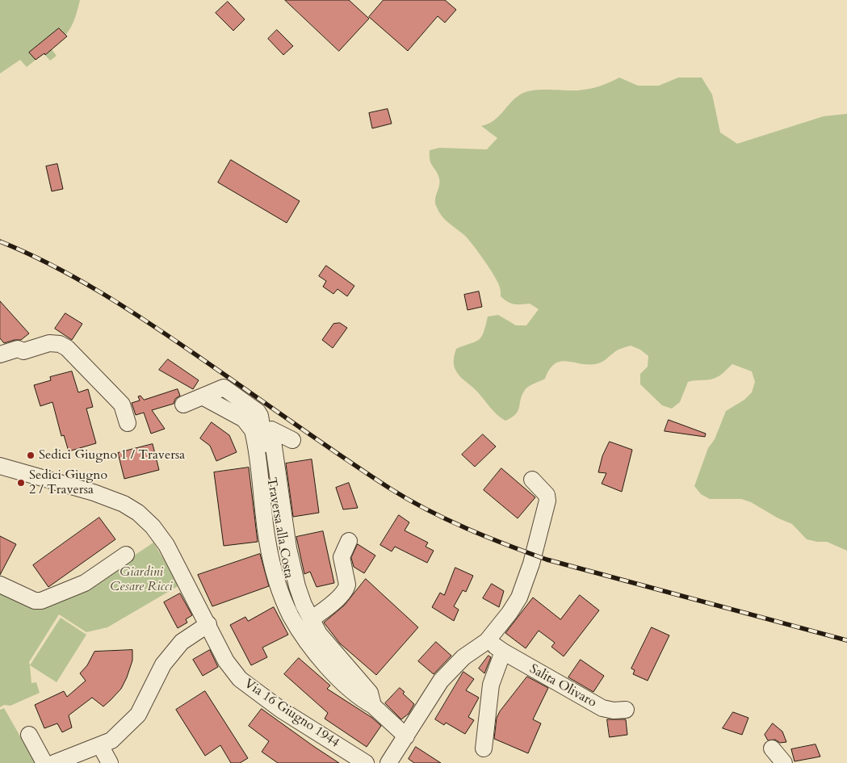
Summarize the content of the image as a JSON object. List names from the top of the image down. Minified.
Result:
{"streets":{"street":["Traversa alla Costa","Salita Olivaro","Via 16 Giugno 1944"]},"parks":["Giardini Cesare Ricci"],"places":["Sedici Giugno 1 / Traversa","Sedici Giugno 2 / Traversa"]}
